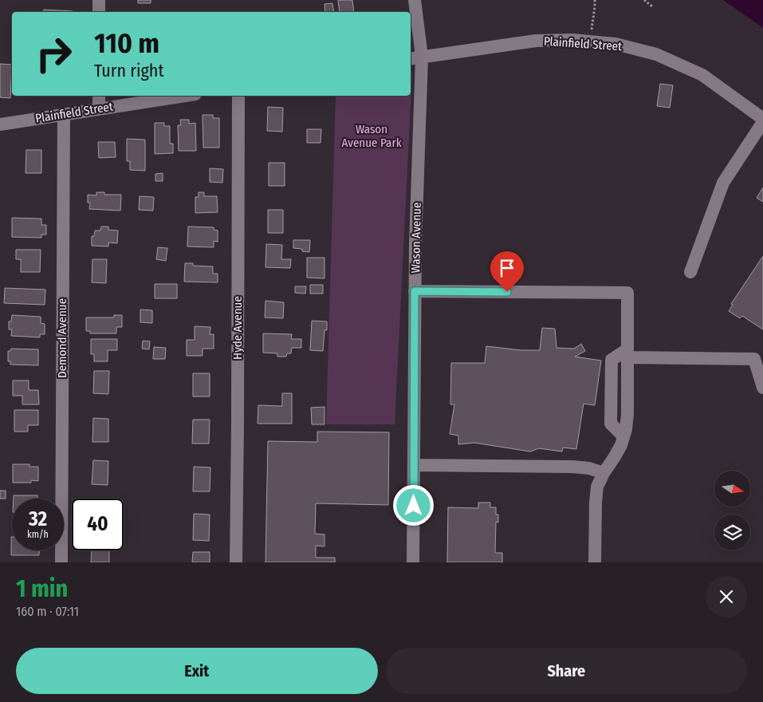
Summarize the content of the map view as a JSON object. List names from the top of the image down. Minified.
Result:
{"streets":{"street":["Plainfield Street","Wason Avenue","Hyde Avenue","Demond Avenue"]},"crossings":[["Plainfield Street","Wason Avenue"],["Plainfield Street","Demond Avenue"]],"parks":["Wason Avenue Park"],"north":"right","page":{"turn":["110 m","Turn right"],"speed":"32 km/h","limit":"40","heading":["1 min","160 m · 07:11"],"buttons":["Exit","Share"]}}
